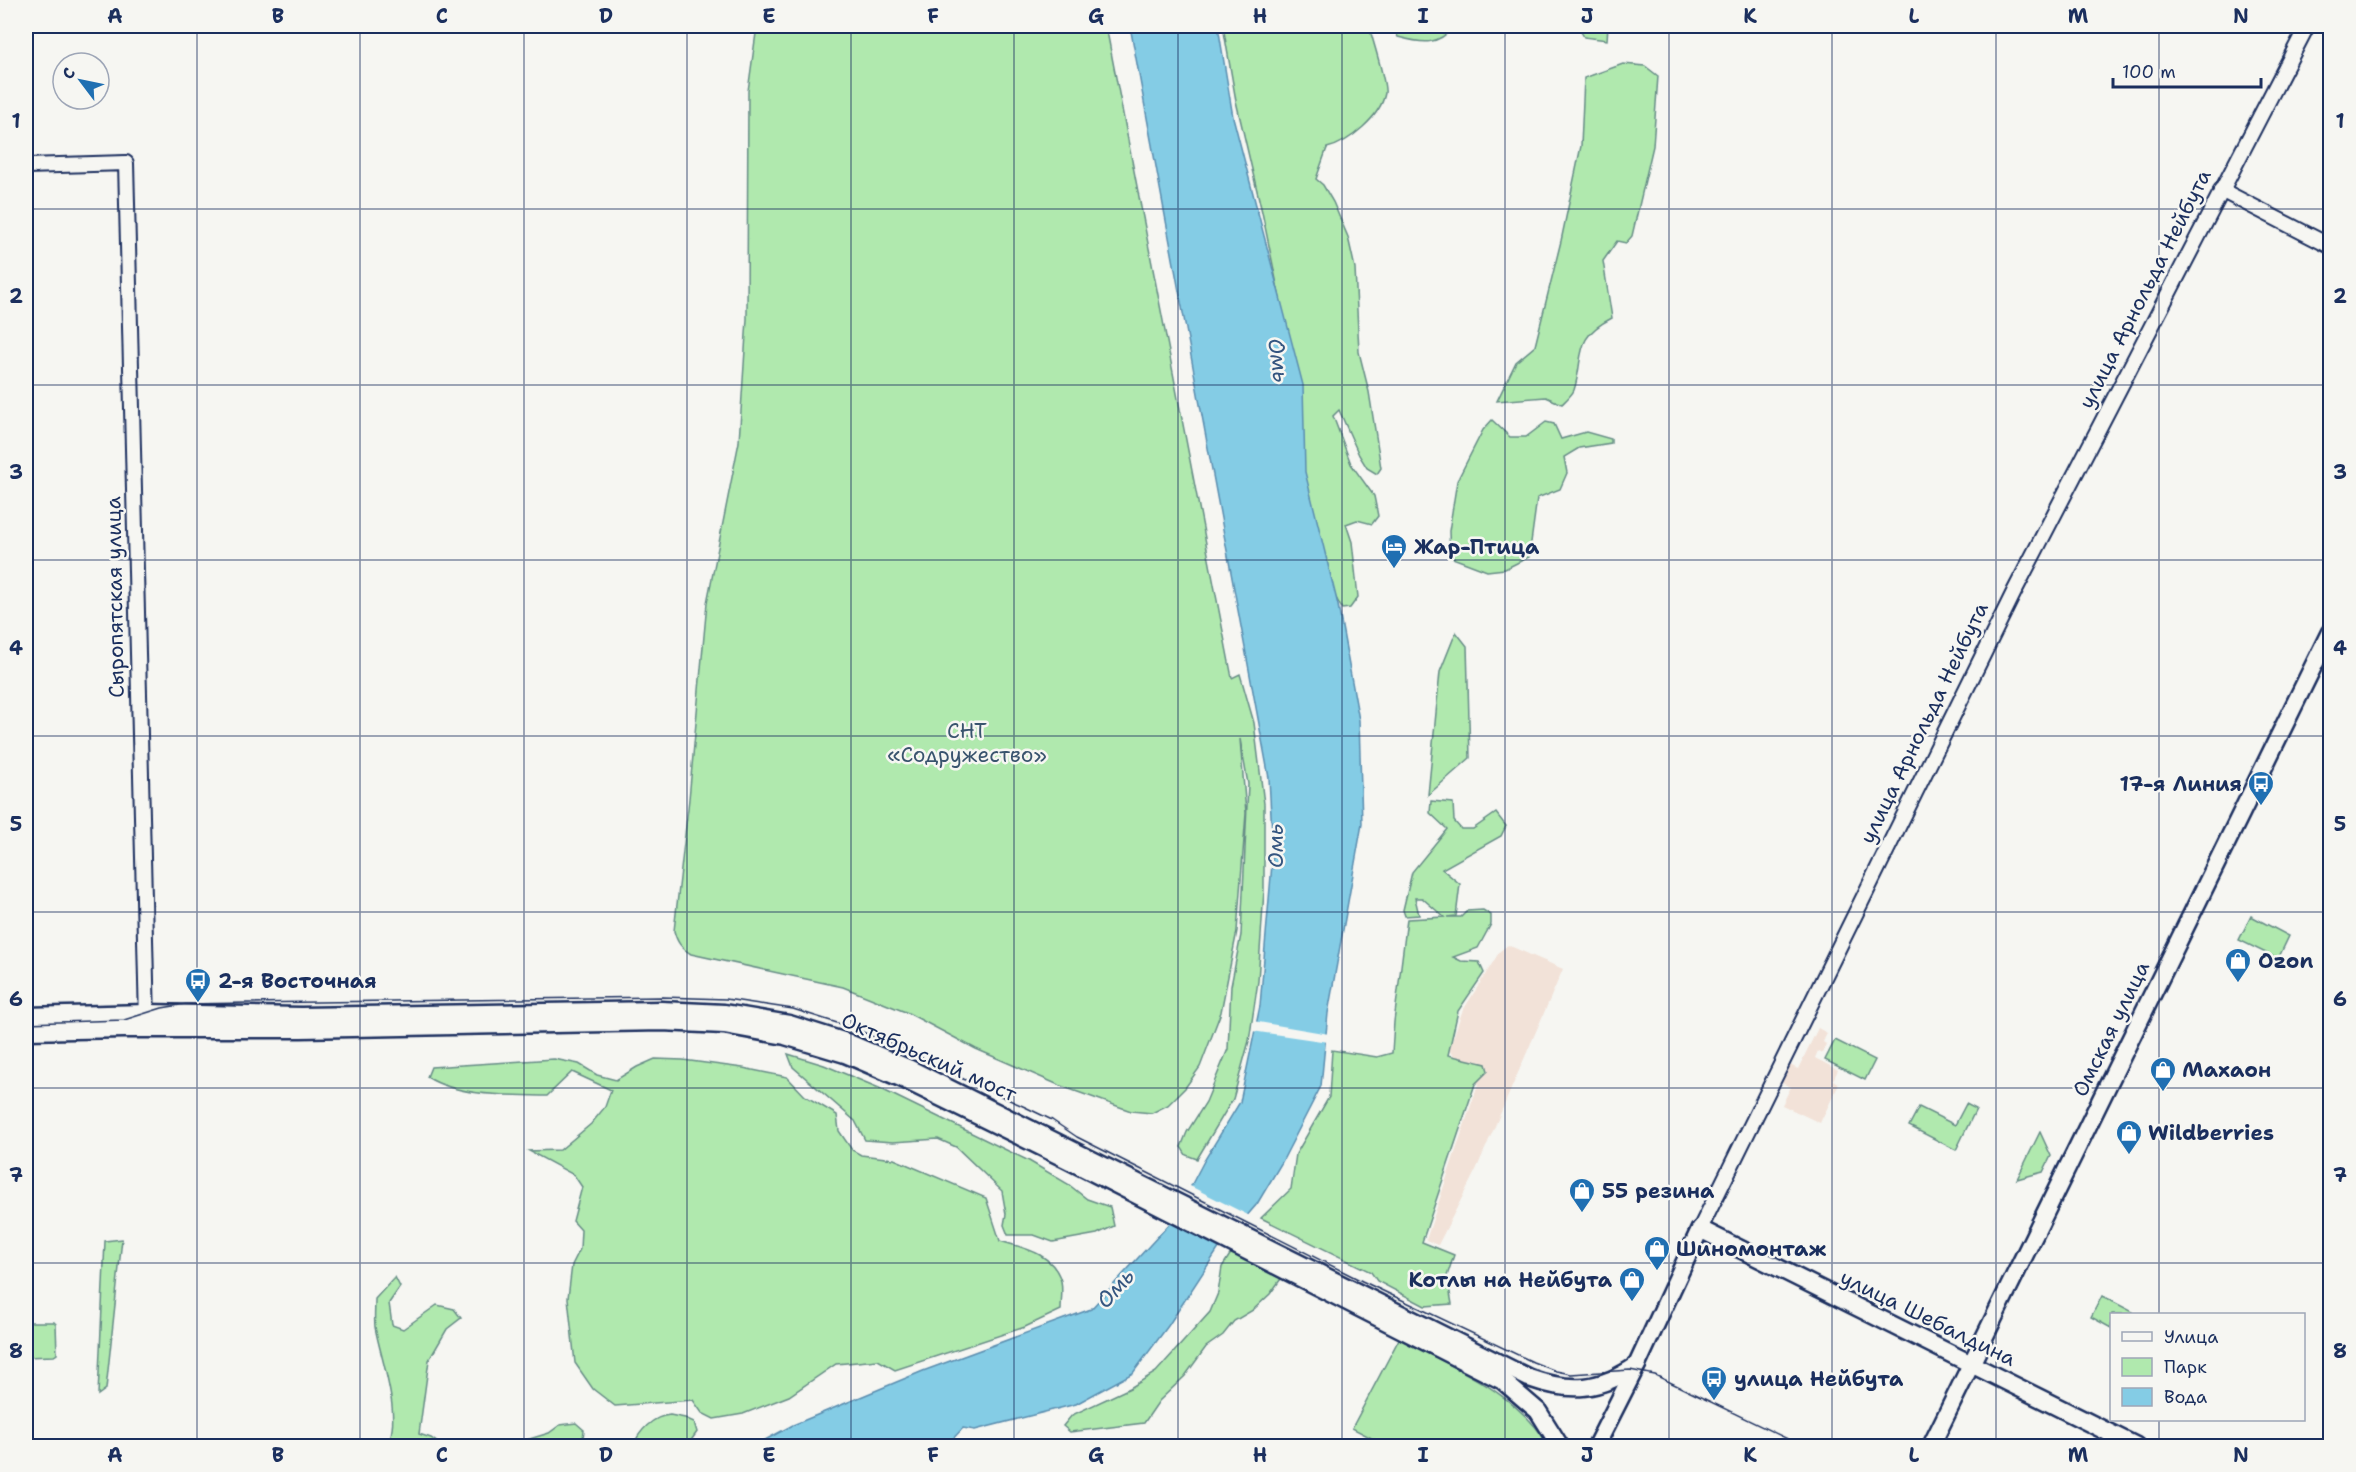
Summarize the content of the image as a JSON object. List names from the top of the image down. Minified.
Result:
{"streets":{"main road":["улица Арнольда Нейбута","Омская улица","Октябрьский мост","улица Шебалдина"],"street":["Сыропятская улица"]},"crossings":[["улица Арнольда Нейбута","улица Шебалдина"],["Сыропятская улица","Октябрьский мост"],["Омская улица","улица Шебалдина"]],"water":["Омь"],"parks":["СНТ «Содружество»"],"places":{"hotel":["Жар-Птица"],"bus stop":["17-я Линия","2-я Восточная","улица Нейбута"],"shop":["Ozon","Махаон","Wildberries","55 резина","Шиномонтаж","Котлы на Нейбута"]},"legend":["Улица","Парк","Вода"],"scale_bar":"100 m","north":"top left","grid":{"columns":["A","B","C","D","E","F","G","H","I","J","K","L","M","N"],"rows":["1","2","3","4","5","6","7","8"]}}
